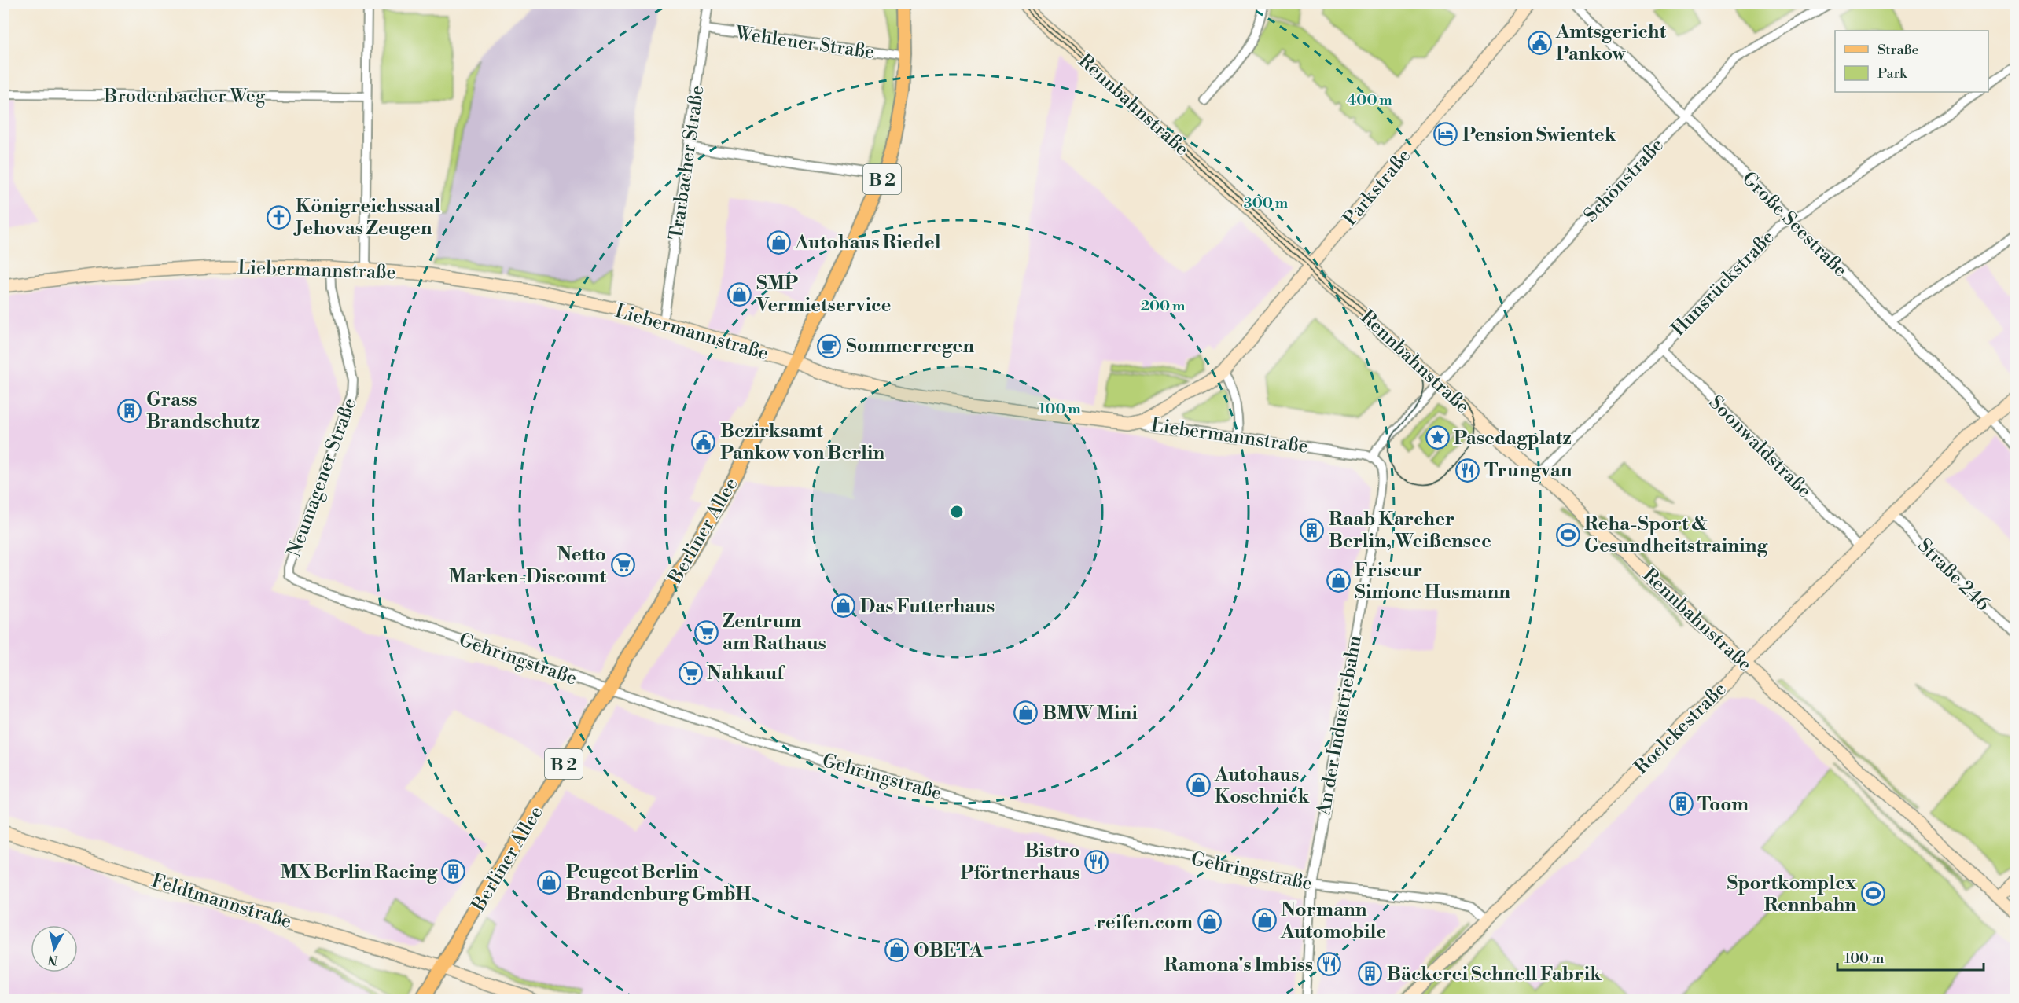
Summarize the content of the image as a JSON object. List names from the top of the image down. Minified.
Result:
{"streets":{"main road":["B 2","Berliner Allee"],"street":["Wehlener Straße","Brodenbacher Weg","Rennbahnstraße","Trarbacher Straße","Schönstraße","Parkstraße","Große Seestraße","Liebermannstraße","Hunsrückstraße","Soonwaldstraße","Neumagener Straße","Straße 246","Gehringstraße","An der Industriebahn","Roelckestraße","Feldtmannstraße"]},"crossings":[["Wehlener Straße","Trarbacher Straße"],["Wehlener Straße","Berliner Allee"],["Rennbahnstraße","Schönstraße"],["Rennbahnstraße","Parkstraße"],["Rennbahnstraße","Hunsrückstraße"],["Rennbahnstraße","Roelckestraße"],["Trarbacher Straße","Liebermannstraße"],["Schönstraße","Große Seestraße"],["Parkstraße","Liebermannstraße"],["Große Seestraße","Hunsrückstraße"],["Große Seestraße","Roelckestraße"],["Liebermannstraße","Neumagener Straße"],["Liebermannstraße","Berliner Allee"],["Liebermannstraße","An der Industriebahn"],["Hunsrückstraße","Soonwaldstraße"],["Soonwaldstraße","Roelckestraße"],["Neumagener Straße","Gehringstraße"],["Berliner Allee","Gehringstraße"],["Berliner Allee","Feldtmannstraße"],["Straße 246","Roelckestraße"],["Gehringstraße","An der Industriebahn"],["Gehringstraße","Roelckestraße"]],"places":{"public building":["Amtsgericht Pankow","Bezirksamt Pankow von Berlin"],"hotel":["Pension Swientek"],"church":["Königreichssaal Jehovas Zeugen"],"shop":["Autohaus Riedel","SMP Vermietservice","Friseur Simone Husmann","Das Futterhaus","BMW Mini","Autohaus Koschnick","Peugeot Berlin Brandenburg GmbH","Normann Automobile","reifen.com","OBETA"],"cafe":["Sommerregen"],"building":["Grass Brandschutz","Raab Karcher Berlin, Weißensee","Toom","MX Berlin Racing","Bäckerei Schnell Fabrik"],"place":["Pasedagplatz"],"restaurant":["Trungvan","Bistro Pförtnerhaus","Ramona's Imbiss"],"sports":["Reha-Sport & Gesundheitstraining","Sportkomplex Rennbahn"],"supermarket":["Netto Marken-Discount","Zentrum am Rathaus","Nahkauf"]},"legend":["Straße","Park"],"scale_bar":"100 m","north":"bottom","rings":["400 m","300 m","200 m","100 m"]}
